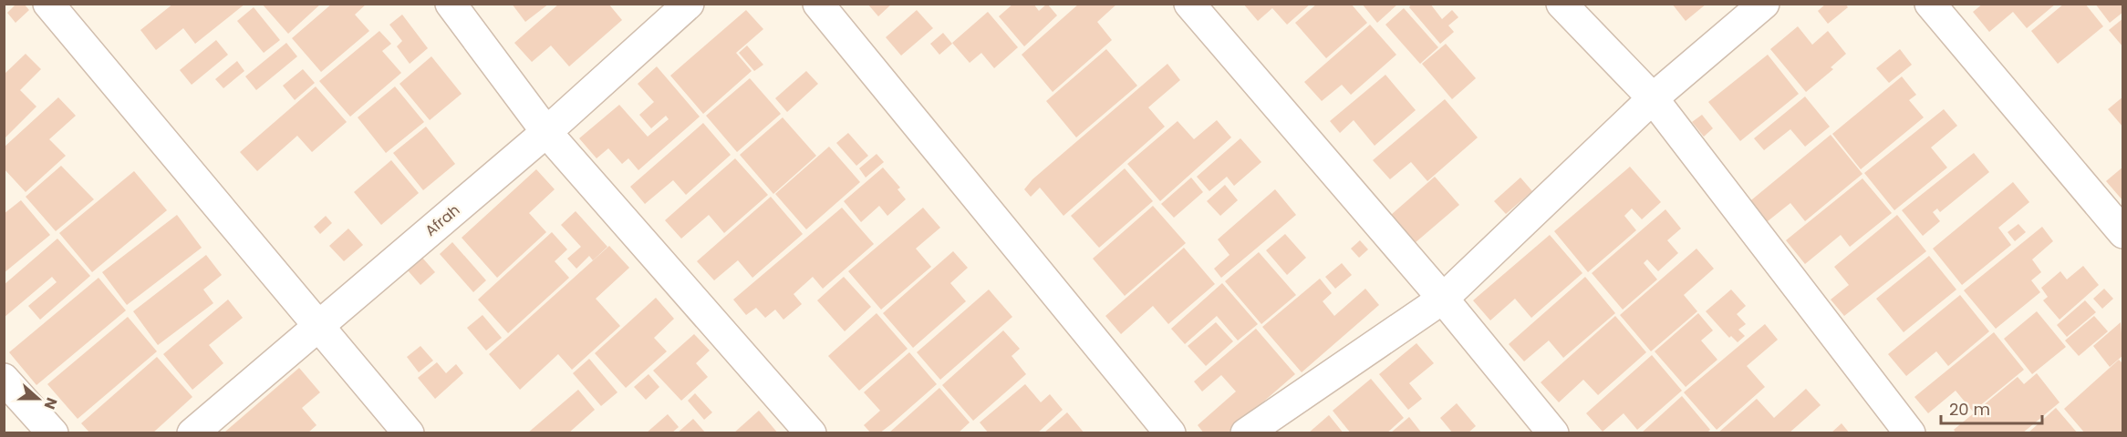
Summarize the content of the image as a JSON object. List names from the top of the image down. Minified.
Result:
{"streets":{"street":["Afrah"]},"scale_bar":"20 m","north":"right"}
